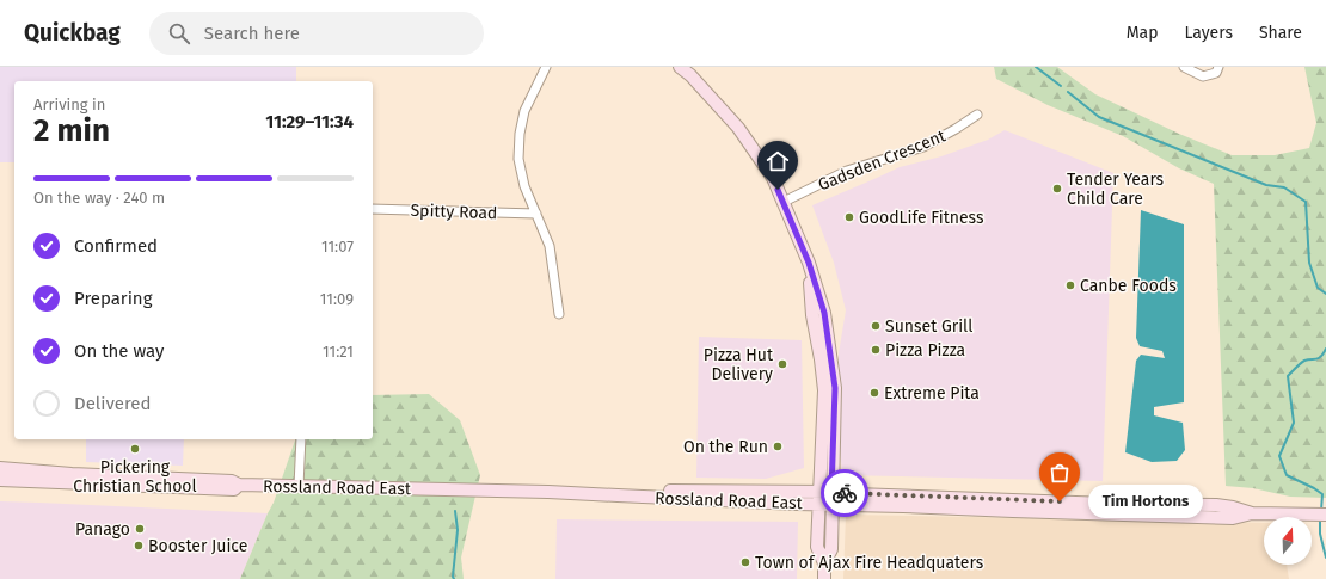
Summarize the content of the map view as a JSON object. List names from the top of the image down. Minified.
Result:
{"streets":{"main road":["Rossland Road East"],"street":["Gadsden Crescent","Spitty Road"]},"places":["Tender Years Child Care","GoodLife Fitness","Canbe Foods","Sunset Grill","Pizza Pizza","Pizza Hut Delivery","Extreme Pita","On the Run","Pickering Christian School","Tim Hortons","Panago","Booster Juice","Town of Ajax Fire Headquaters"],"north":"top","page":{"header":"Quickbag","search":"Search here","nav":["Map","Layers","Share"],"heading":["2 min","Arriving in","11:29–11:34"],"bar":"On the way · 240 m","list":[["Confirmed","11:07"],["Preparing","11:09"],["On the way","11:21"],"Delivered"],"bubble":"Tim Hortons"}}
